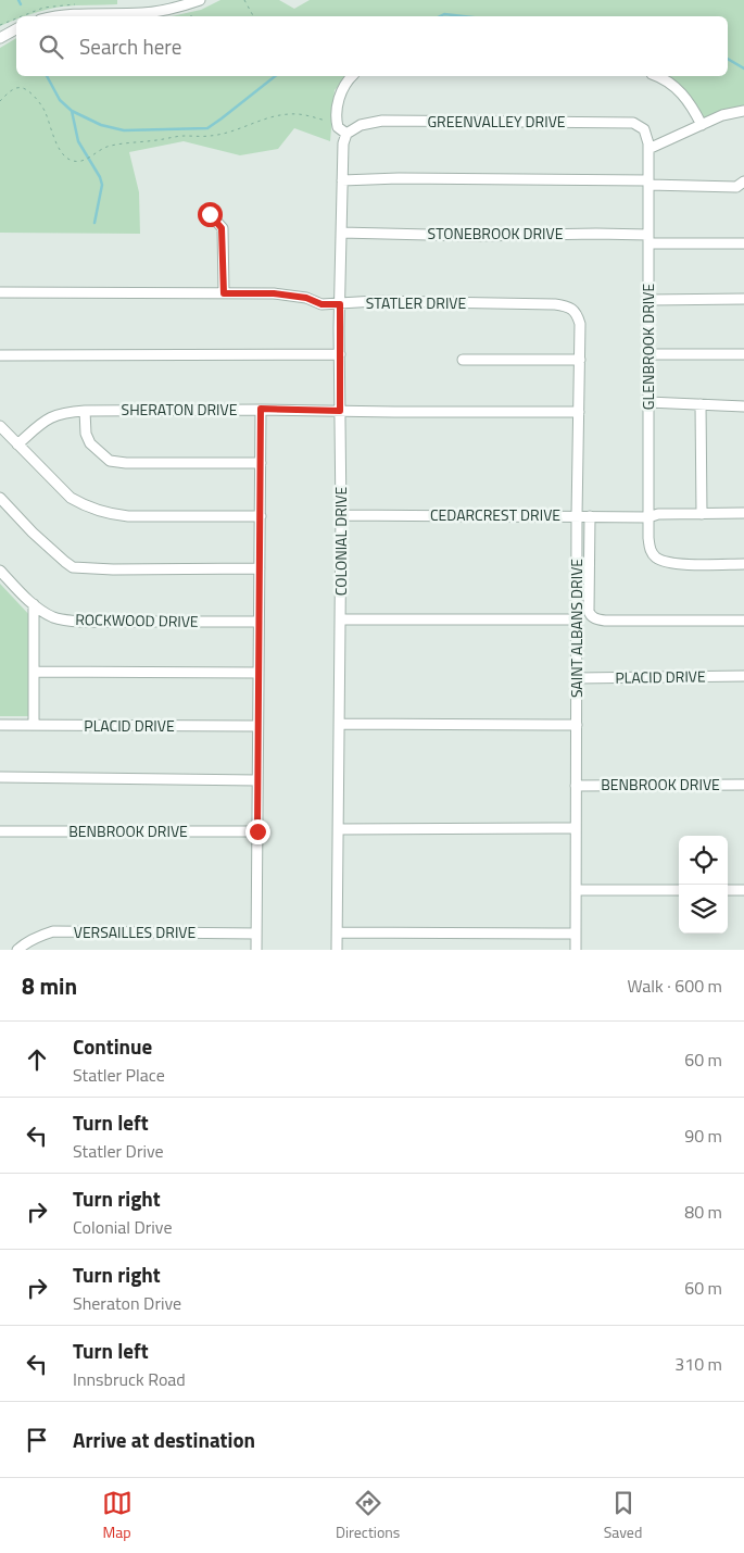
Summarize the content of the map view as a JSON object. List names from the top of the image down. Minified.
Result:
{"streets":{"street":["GREENVALLEY DRIVE","STONEBROOK DRIVE","STATLER DRIVE","GLENBROOK DRIVE","SHERATON DRIVE","CEDARCREST DRIVE","COLONIAL DRIVE","ROCKWOOD DRIVE","SAINT ALBANS DRIVE","PLACID DRIVE","BENBROOK DRIVE","VERSAILLES DRIVE"]},"crossings":[["GREENVALLEY DRIVE","GLENBROOK DRIVE"],["GREENVALLEY DRIVE","COLONIAL DRIVE"],["STONEBROOK DRIVE","GLENBROOK DRIVE"],["STONEBROOK DRIVE","COLONIAL DRIVE"],["STATLER DRIVE","COLONIAL DRIVE"],["STATLER DRIVE","SAINT ALBANS DRIVE"],["GLENBROOK DRIVE","CEDARCREST DRIVE"],["SHERATON DRIVE","COLONIAL DRIVE"],["SHERATON DRIVE","SAINT ALBANS DRIVE"],["CEDARCREST DRIVE","COLONIAL DRIVE"],["CEDARCREST DRIVE","SAINT ALBANS DRIVE"],["SAINT ALBANS DRIVE","PLACID DRIVE"],["SAINT ALBANS DRIVE","BENBROOK DRIVE"]],"page":{"search":"Search here","heading":["8 min","Walk · 600 m"],"list":[["Continue","Statler Place","60 m"],["Turn left","Statler Drive","90 m"],["Turn right","Colonial Drive","80 m"],["Turn right","Sheraton Drive","60 m"],["Turn left","Innsbruck Road","310 m"],"Arrive at destination"],"nav":["Map","Directions","Saved"]}}
